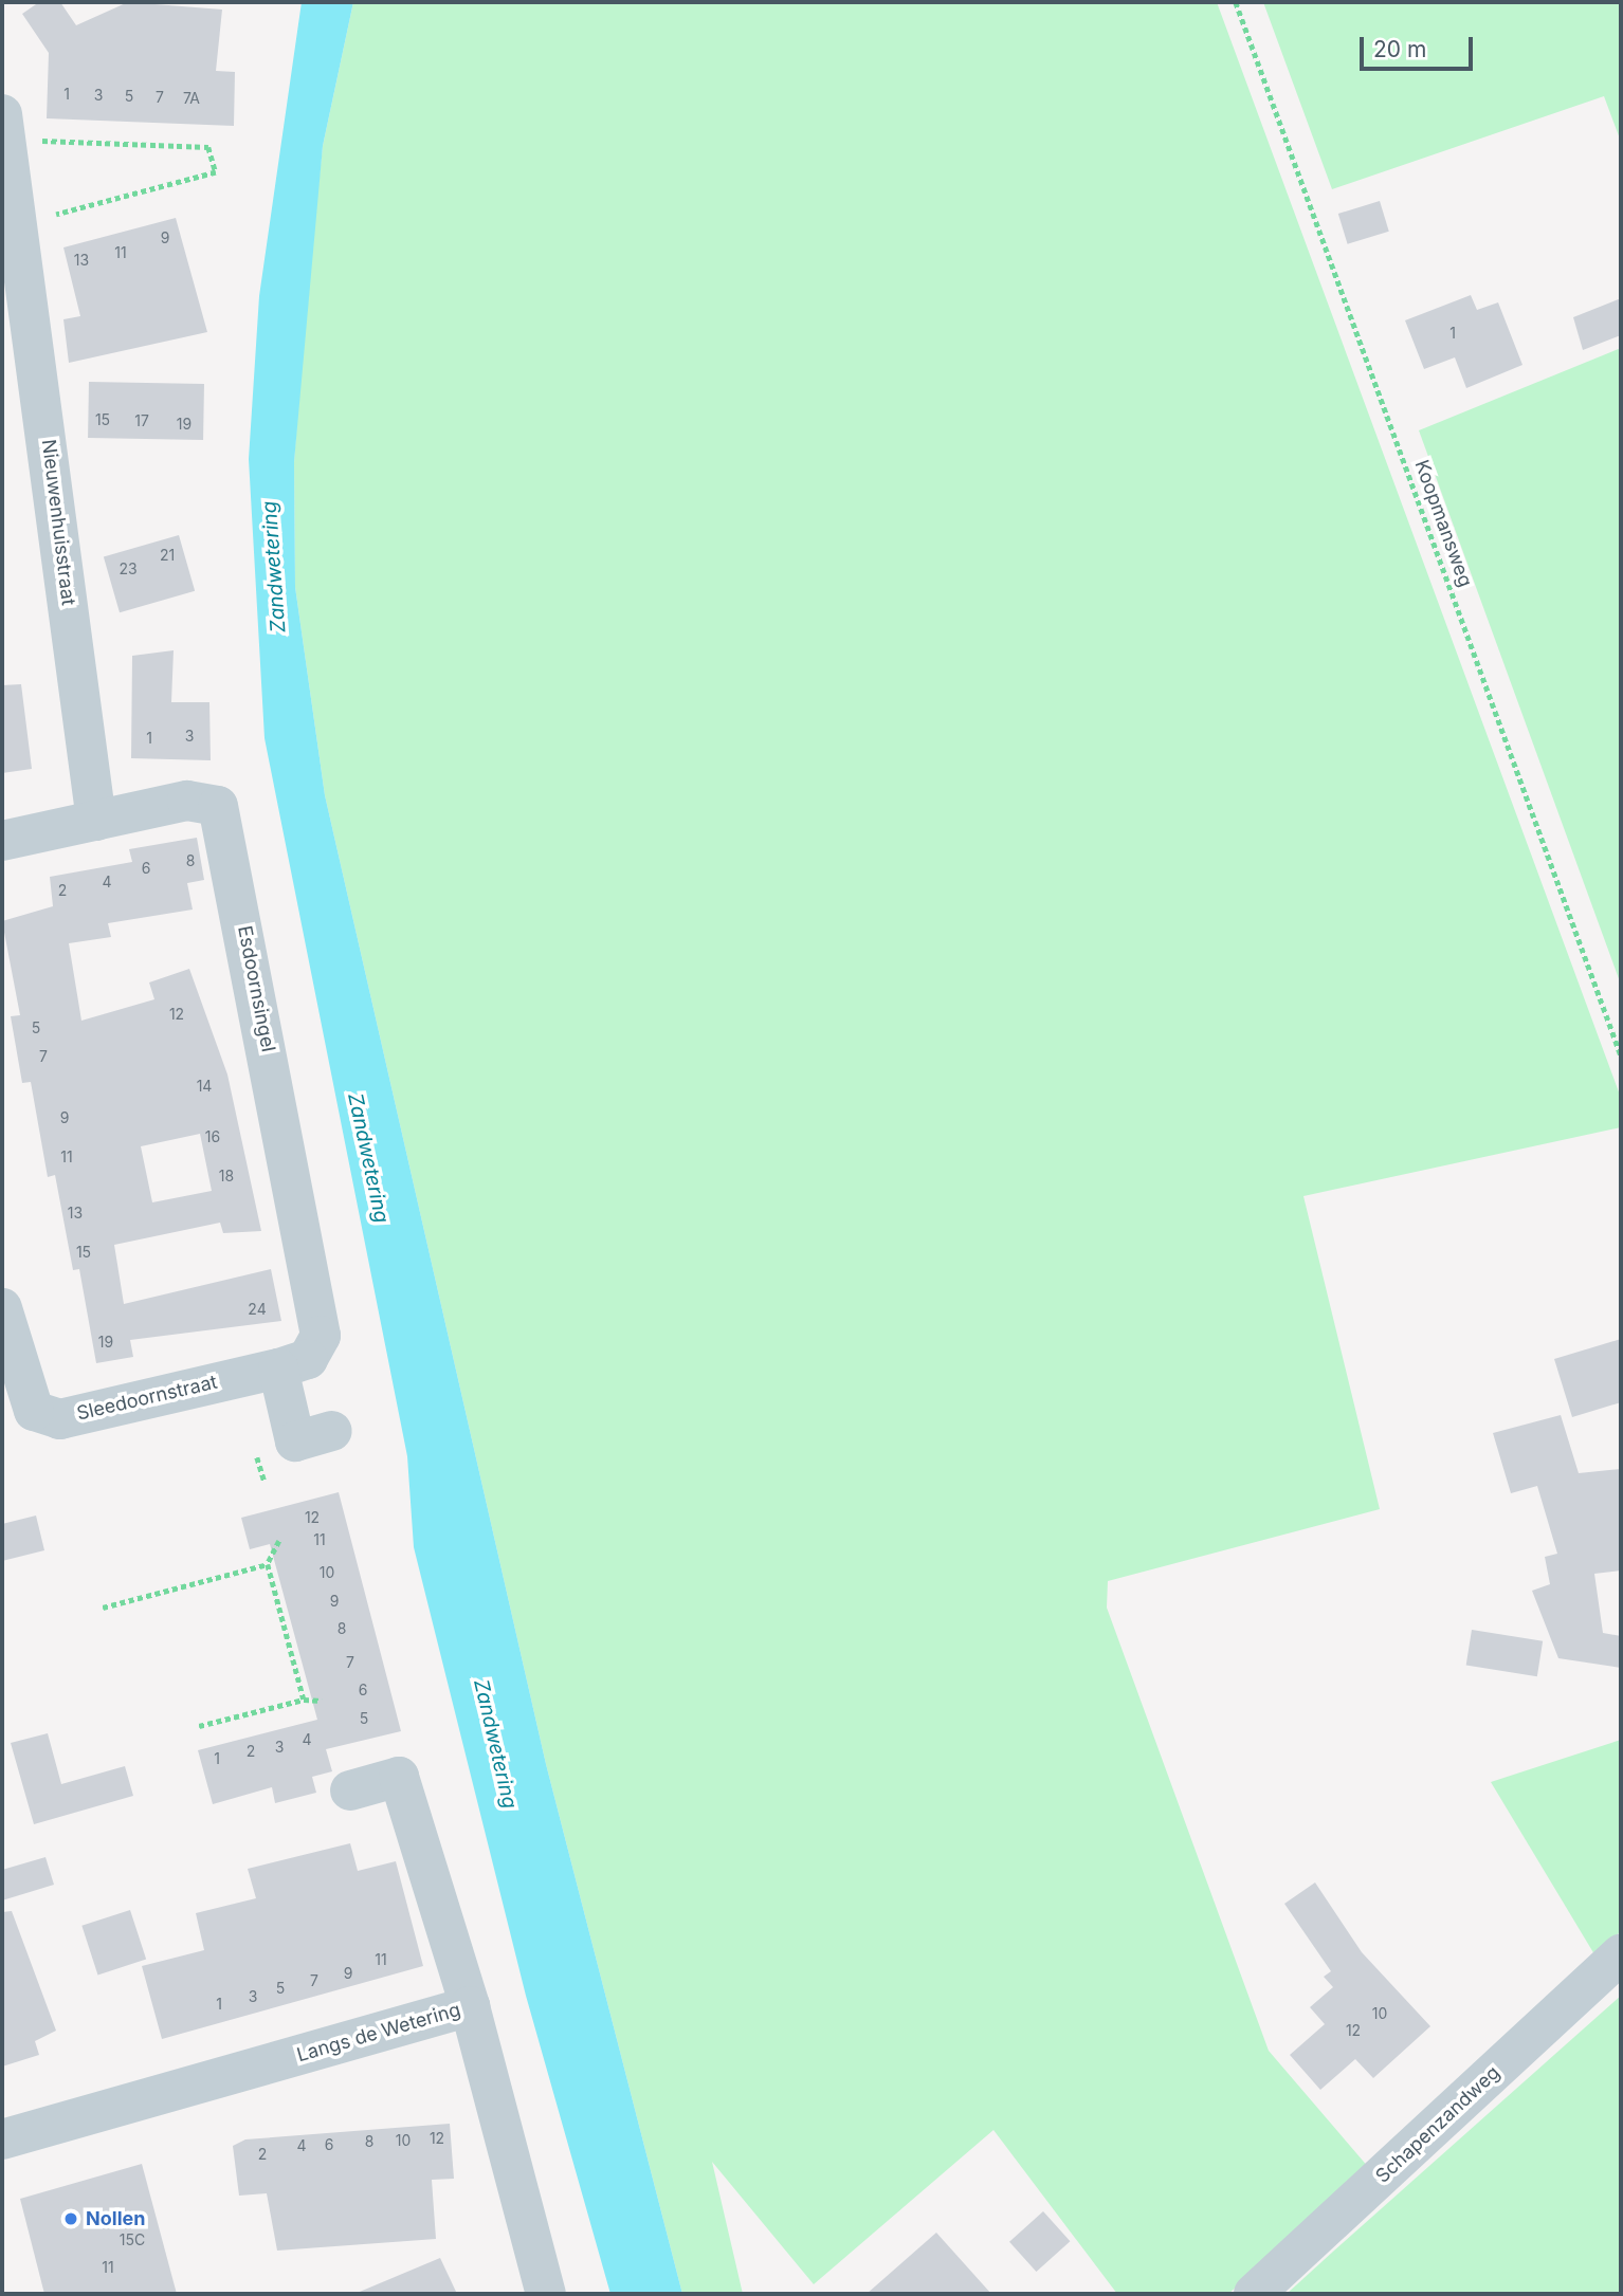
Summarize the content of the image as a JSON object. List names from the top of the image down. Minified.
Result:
{"streets":{"street":["Nieuwenhuisstraat","Esdoornsingel","Sleedoornstraat","Langs de Wetering","Schapenzandweg"],"path":["Koopmansweg"]},"crossings":[["Nieuwenhuisstraat","Esdoornsingel"],["Esdoornsingel","Sleedoornstraat"]],"water":["Zandwetering"],"places":["Nollen"],"house_numbers":["1","3","5","7","7A","9","11","13","1","15","17","19","21","23","3","1","8","6","4","2","12","5","7","14","9","16","11","18","13","15","24","19","12","11","10","9","8","7","6","5","4","3","2","1","11","9","7","5","3","1","10","12","12","10","8","6","4","2","15C","11"],"scale_bar":"20 m"}
